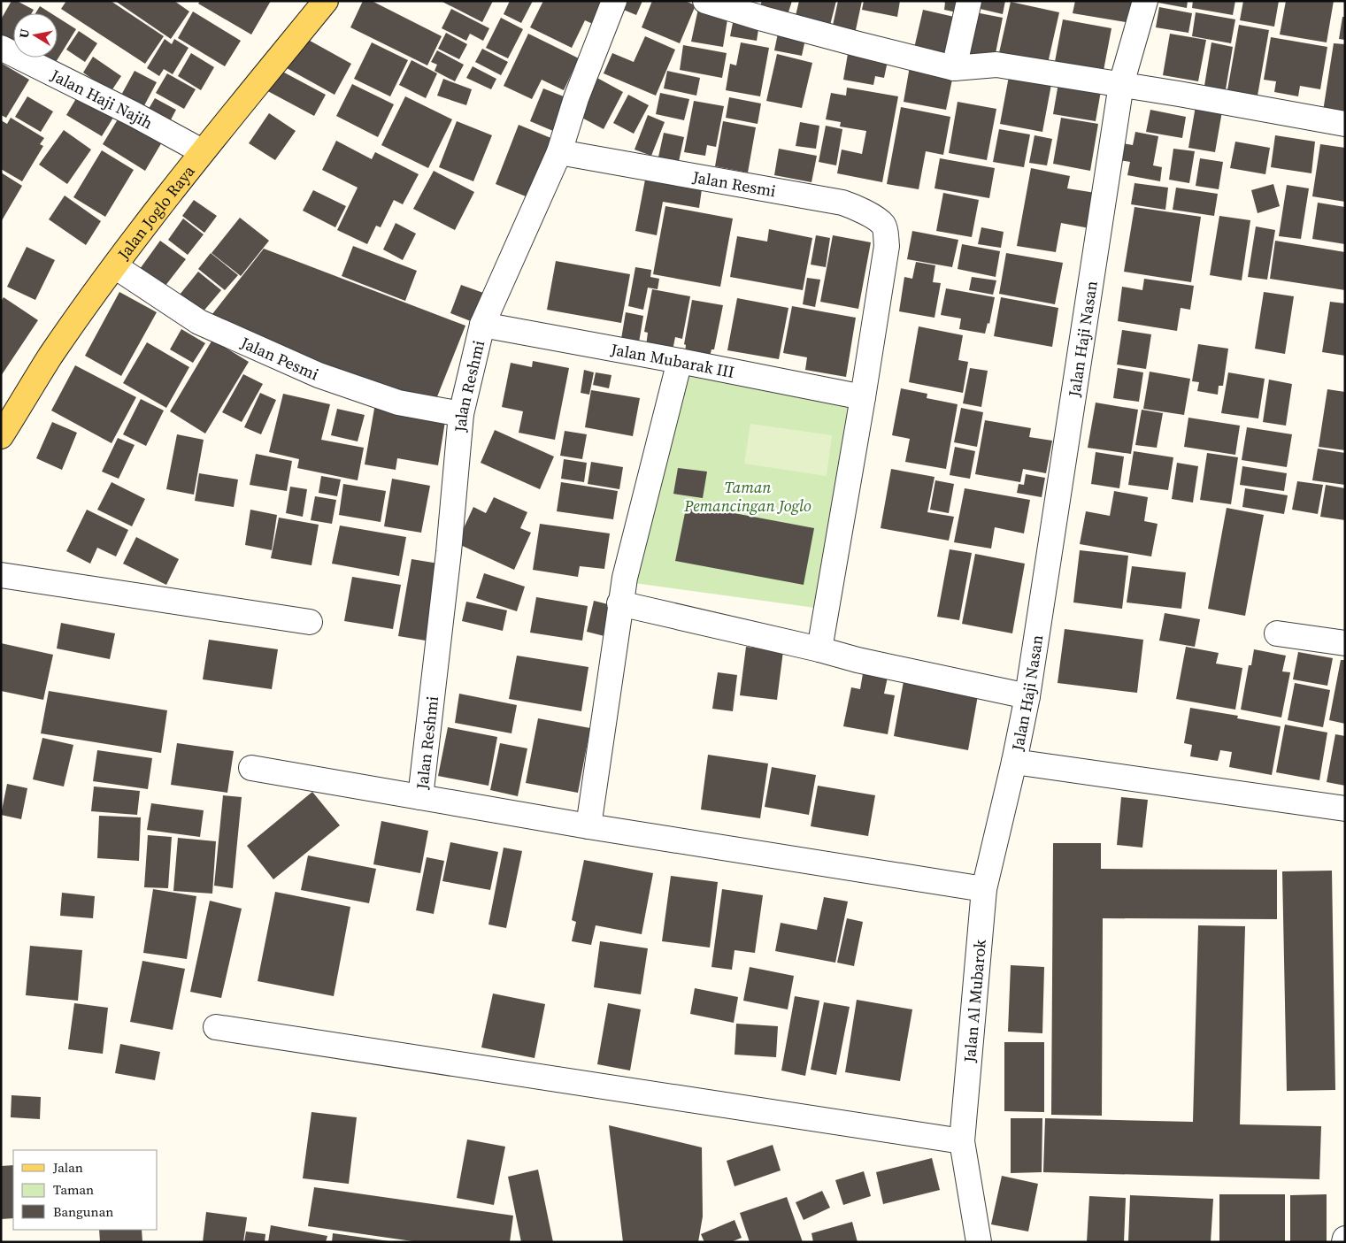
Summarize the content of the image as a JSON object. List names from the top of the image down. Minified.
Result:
{"streets":{"main road":["Jalan Joglo Raya"],"street":["Jalan Haji Najih","Jalan Resmi","Jalan Haji Nasan","Jalan Pesmi","Jalan Mubarak III","Jalan Reshmi","Jalan Al Mubarok"]},"crossings":[["Jalan Haji Najih","Jalan Joglo Raya"],["Jalan Resmi","Jalan Mubarak III"],["Jalan Resmi","Jalan Reshmi"],["Jalan Joglo Raya","Jalan Pesmi"],["Jalan Haji Nasan","Jalan Al Mubarok"],["Jalan Pesmi","Jalan Reshmi"],["Jalan Mubarak III","Jalan Reshmi"]],"parks":["Taman Pemancingan Joglo"],"legend":["Jalan","Taman","Bangunan"],"north":"left"}
